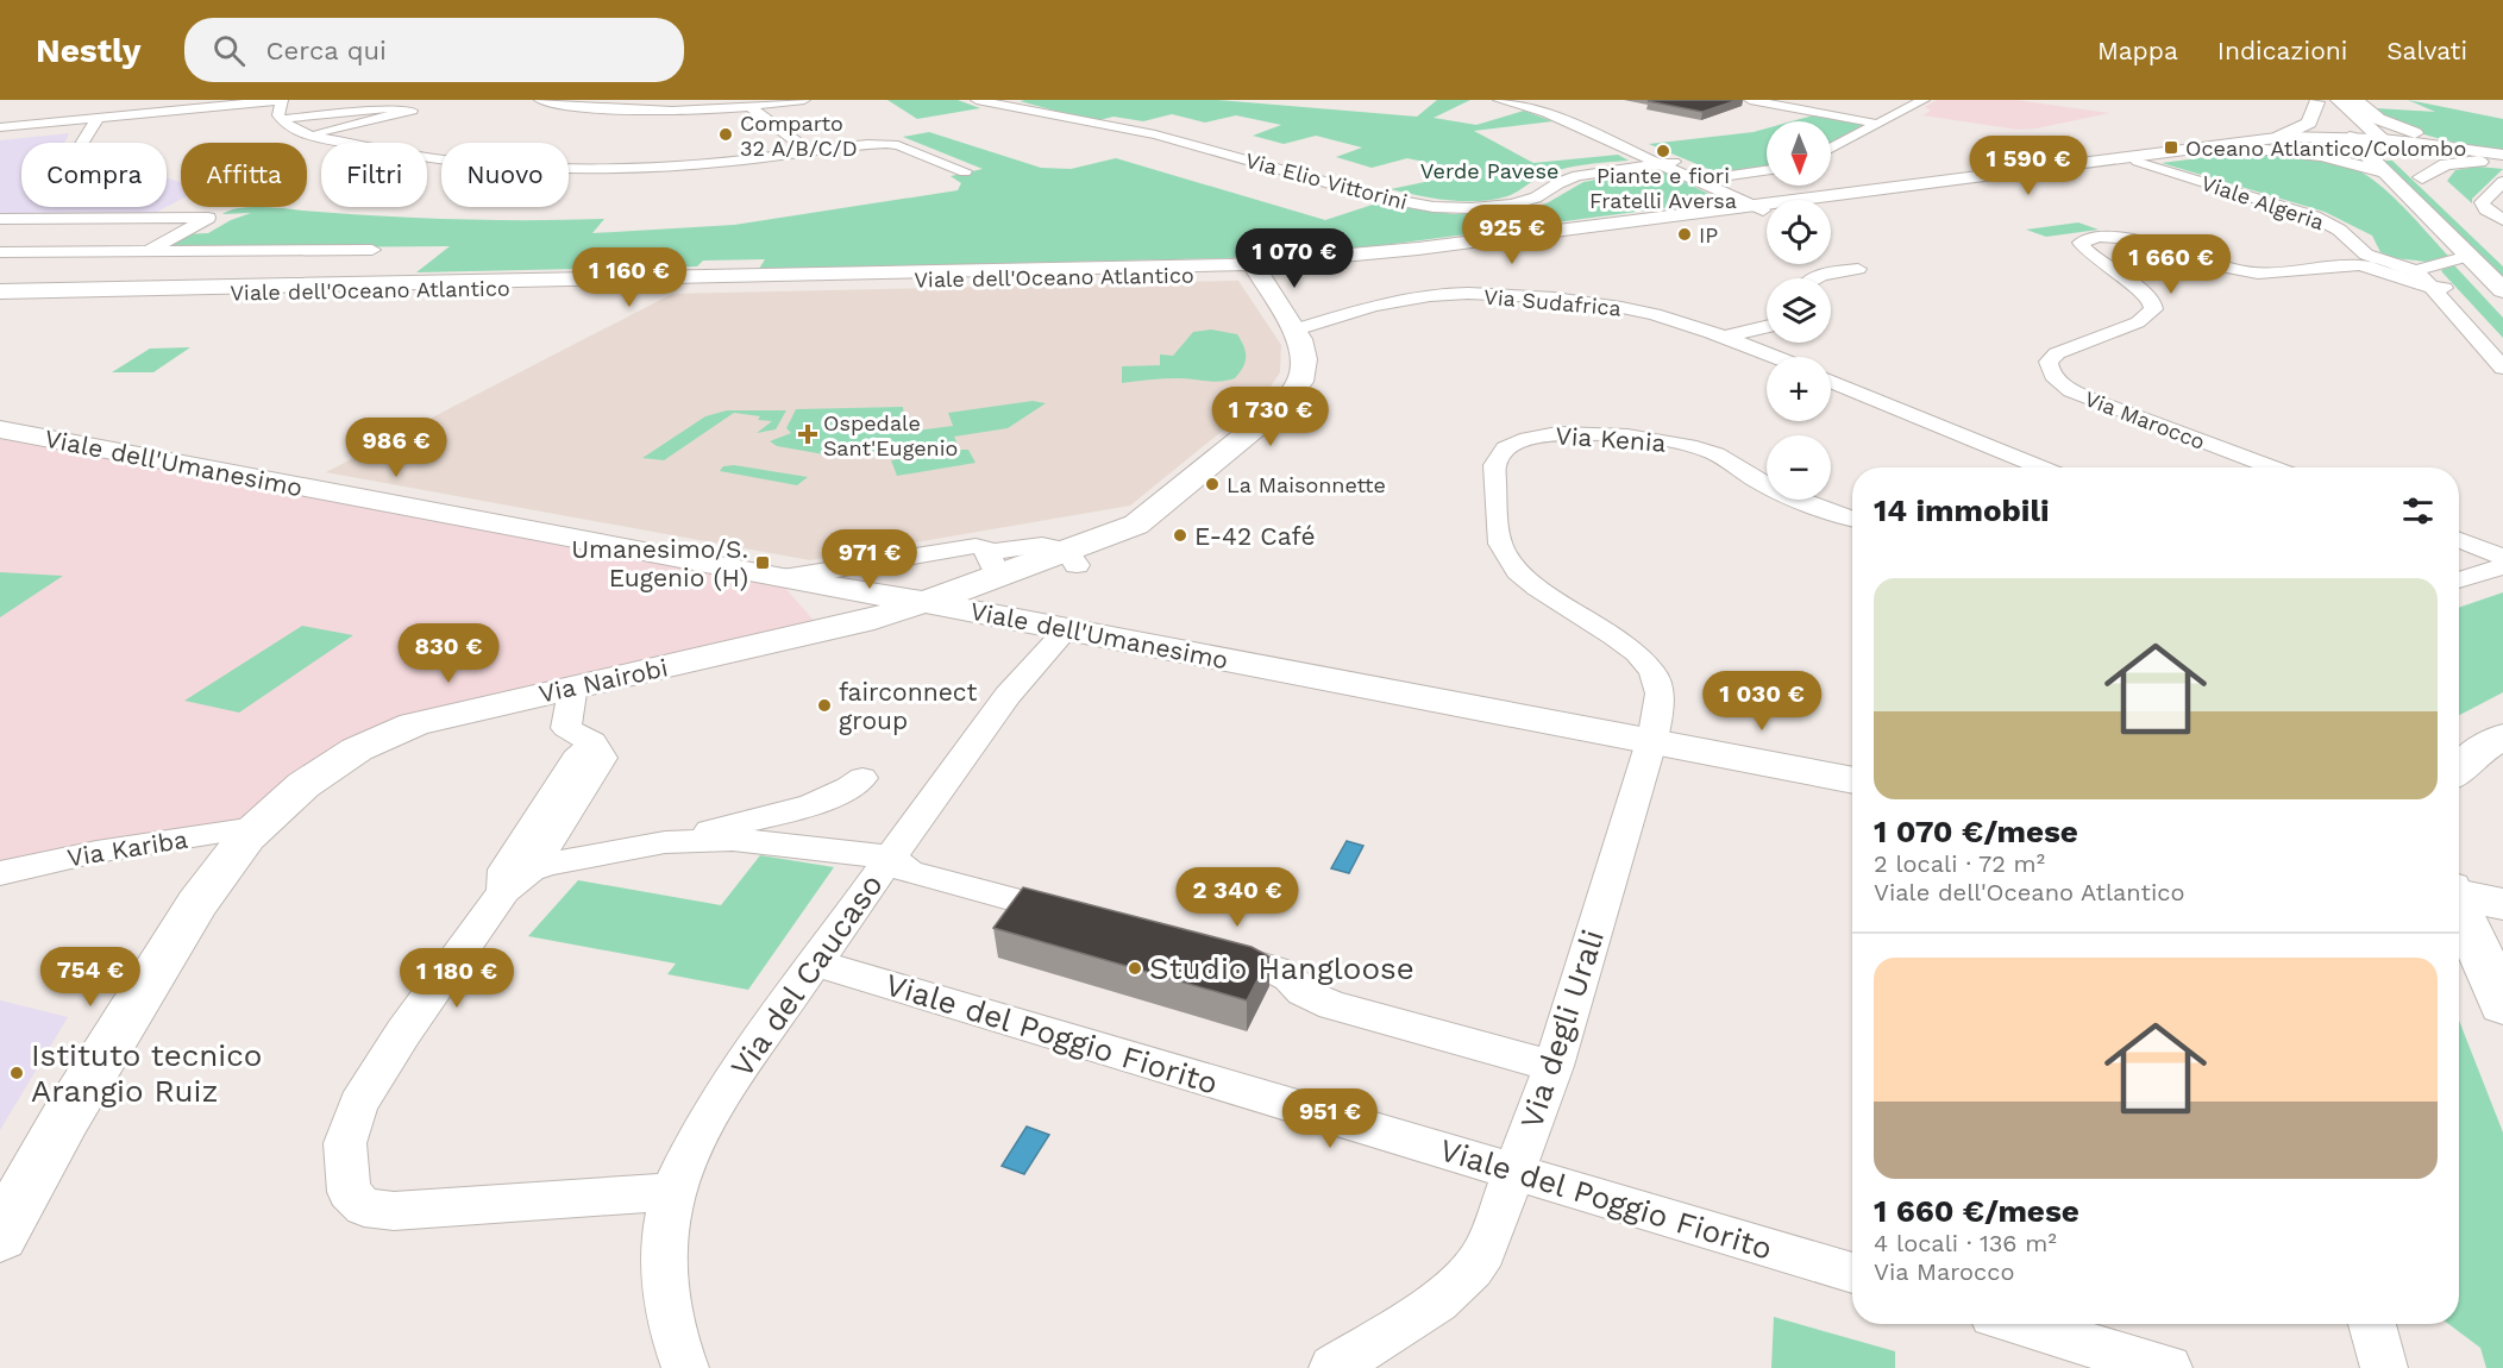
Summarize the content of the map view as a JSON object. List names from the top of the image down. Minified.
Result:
{"streets":{"main road":["Viale dell'Oceano Atlantico","Viale dell'Umanesimo","Via Nairobi"],"street":["Via Elio Vittorini","Viale Algeria","Via Sudafrica","Via Marocco","Via Kenia","Via Kariba","Via del Caucaso","Via degli Urali","Viale del Poggio Fiorito"]},"crossings":[["Viale Algeria","Viale dell'Oceano Atlantico"],["Viale Algeria","Via Marocco"],["Via Kenia","Viale dell'Umanesimo"],["Via Kenia","Via degli Urali"],["Viale dell'Umanesimo","Via del Caucaso"],["Viale dell'Umanesimo","Via degli Urali"],["Via Nairobi","Via Kariba"],["Via del Caucaso","Viale del Poggio Fiorito"],["Via degli Urali","Viale del Poggio Fiorito"]],"parks":["Verde Pavese"],"places":{"other":["Comparto 32 A/B/C/D","Piante e fiori Fratelli Aversa","IP","La Maisonnette","E-42 Café","fairconnect group","Studio Hangloose","Istituto tecnico Arangio Ruiz"],"transit":["Oceano Atlantico/Colombo","Umanesimo/S. Eugenio (H)"],"health":["Ospedale Sant'Eugenio"]},"north":"bottom","page":{"header":"Nestly","search":"Cerca qui","nav":["Mappa","Indicazioni","Salvati"],"map_buttons":["+","−"],"price":["1 590 €","925 €","1 070 €","1 660 €","1 160 €","1 730 €","986 €","971 €","830 €","1 030 €","2 340 €","754 €","1 180 €","951 €"],"chip":["Compra","Affitta","Filtri","Nuovo"],"heading":"14 immobili","list":[{"name":"1 070 €/mese","note":"2 locali · 72 m² · Viale dell'Oceano Atlantico"},{"name":"1 660 €/mese","note":"4 locali · 136 m² · Via Marocco"}]}}
